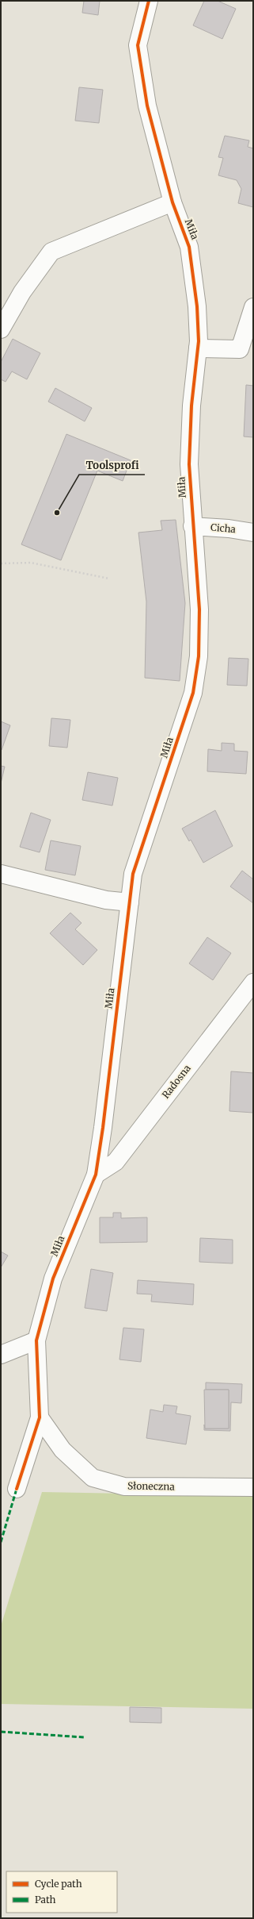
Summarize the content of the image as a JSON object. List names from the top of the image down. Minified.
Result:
{"streets":{"street":["Miła","Cicha","Radosna","Słoneczna"]},"crossings":[["Miła","Cicha"],["Miła","Radosna"],["Miła","Słoneczna"]],"places":["Toolsprofi"],"legend":["Cycle path","Path"]}
